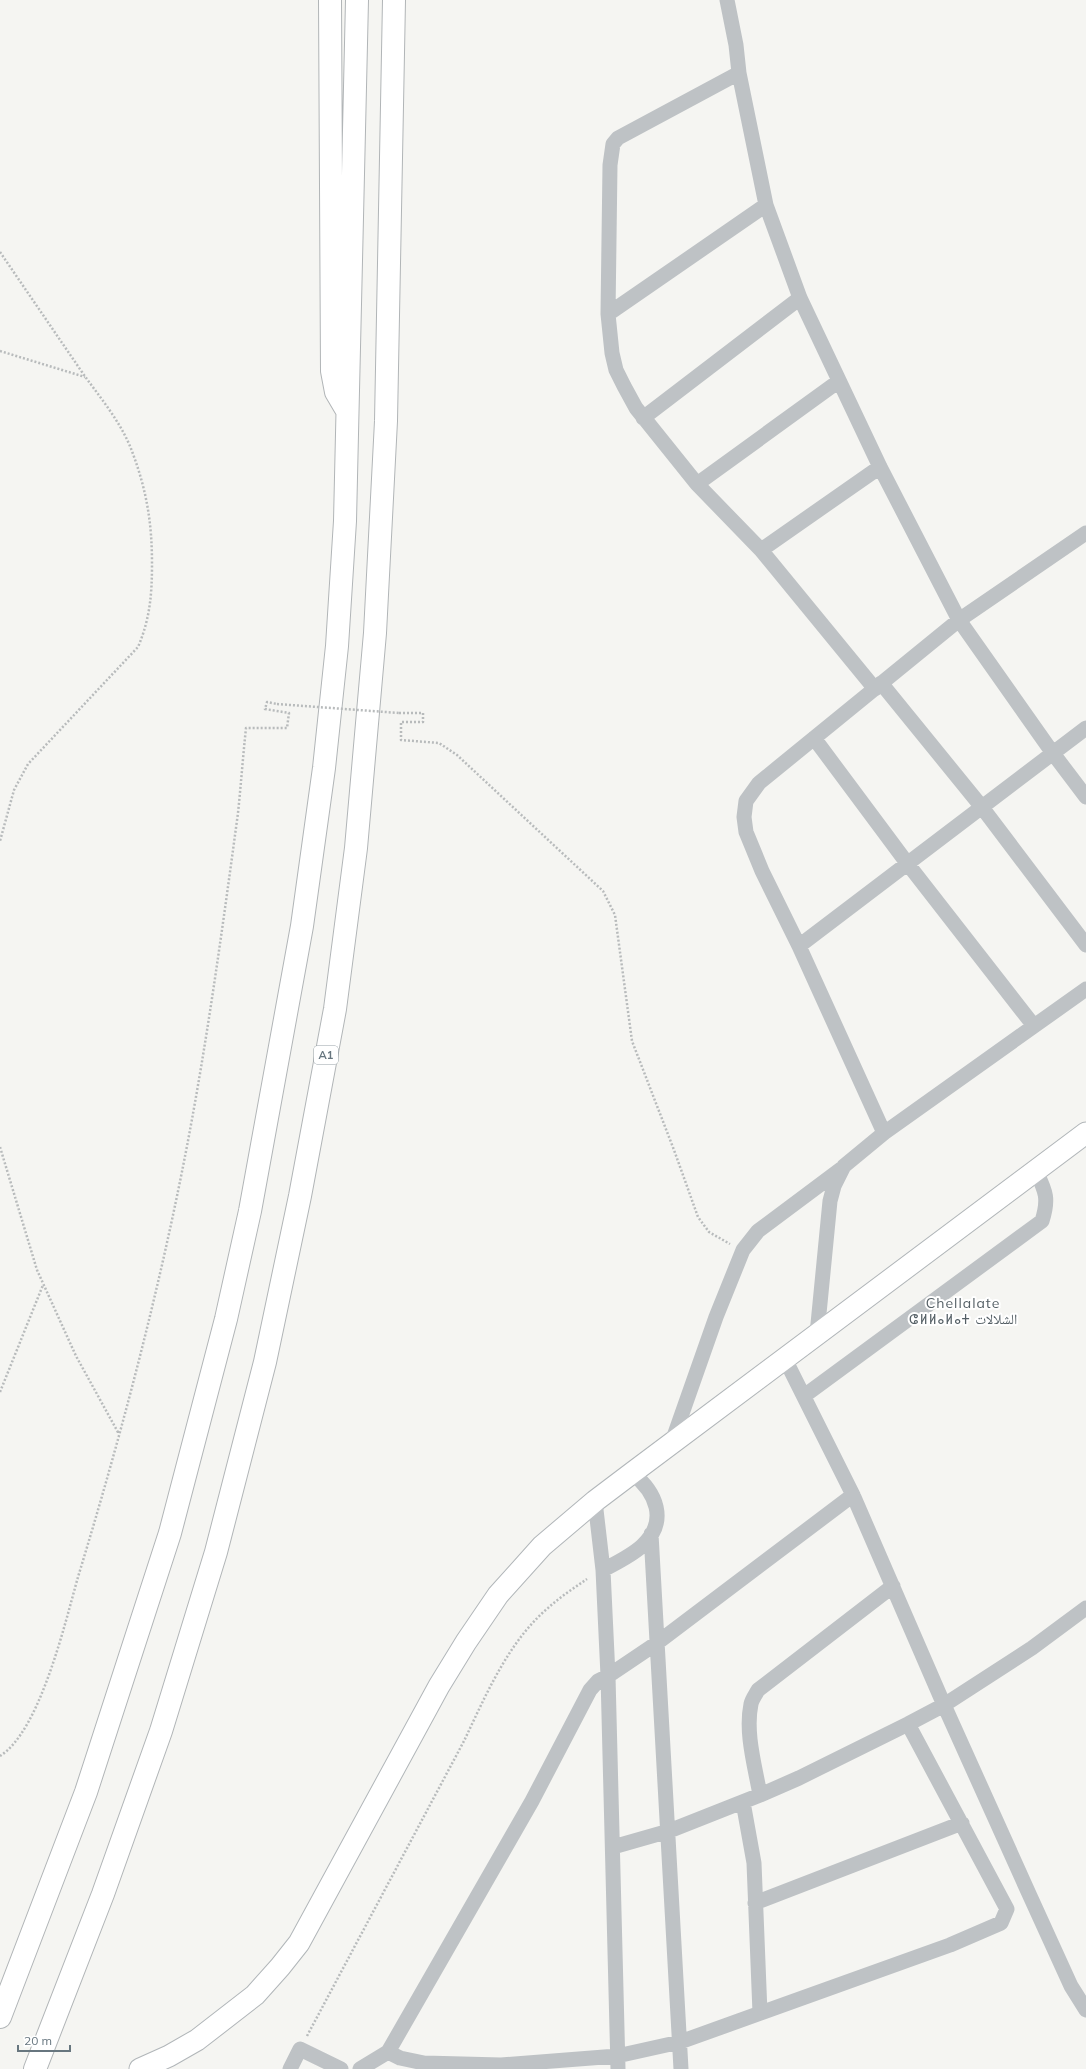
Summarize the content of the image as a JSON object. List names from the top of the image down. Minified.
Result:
{"streets":{"highway":["A1"]},"districts":["Chellalate ⵛⵍⵍⴰⵍⴰⵜ الشلالات"],"scale_bar":"20 m"}
